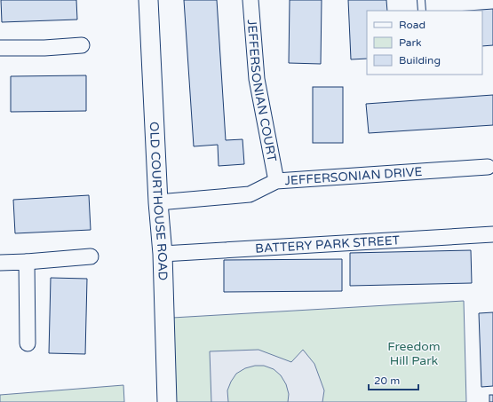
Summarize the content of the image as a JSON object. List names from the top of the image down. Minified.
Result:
{"streets":{"street":["JEFFERSONIAN COURT","JEFFERSONIAN DRIVE","OLD COURTHOUSE ROAD","BATTERY PARK STREET"]},"crossings":[["JEFFERSONIAN COURT","JEFFERSONIAN DRIVE"],["JEFFERSONIAN DRIVE","OLD COURTHOUSE ROAD"],["OLD COURTHOUSE ROAD","BATTERY PARK STREET"]],"parks":["Freedom Hill Park"],"legend":["Road","Park","Building"],"scale_bar":"20 m"}
